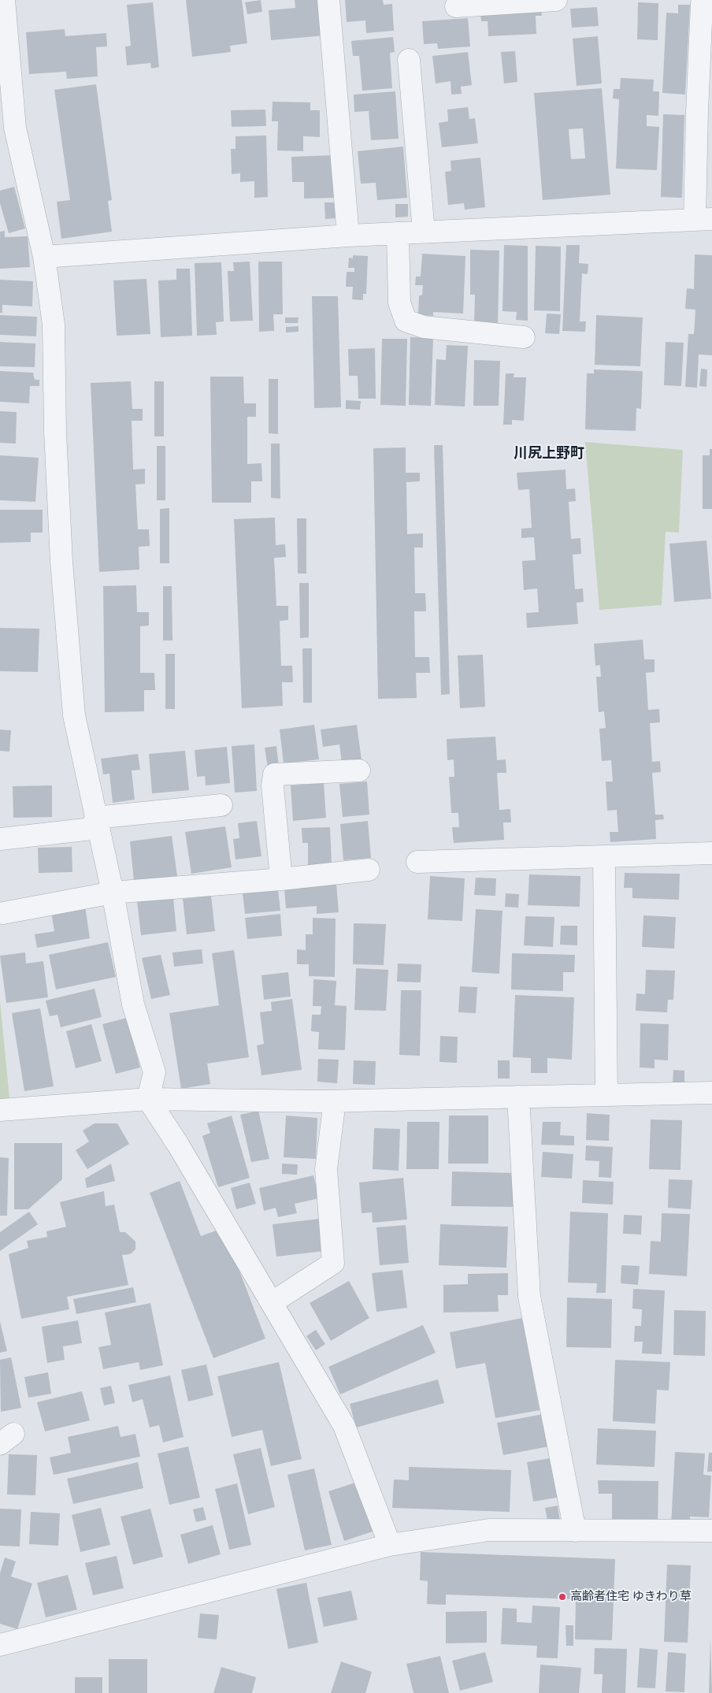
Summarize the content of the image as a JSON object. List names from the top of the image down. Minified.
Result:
{"districts":["川尻上野町"],"places":["高齢者住宅 ゆきわり草"]}
